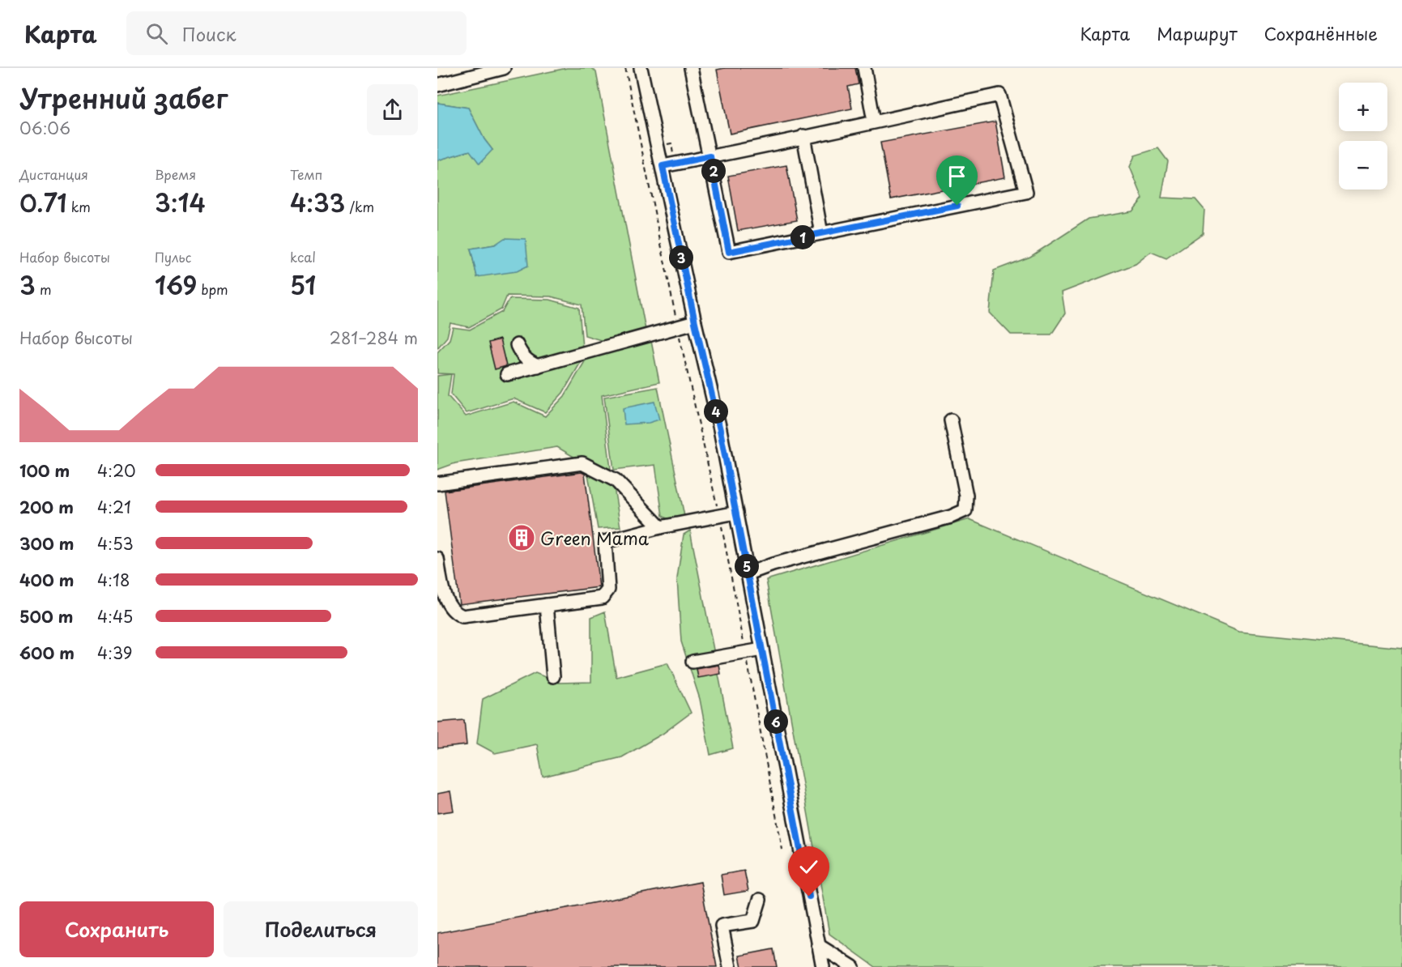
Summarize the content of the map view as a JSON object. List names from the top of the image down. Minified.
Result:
{"places":{"building":["Green Mama"]},"page":{"header":"Карта","search":"Поиск","nav":["Карта","Маршрут","Сохранённые"],"heading":["Утренний забег","06:06"],"map_buttons":["+","−"],"stats":[["Дистанция","0.71 km"],["Время","3:14"],["Темп","4:33 /km"],["Набор высоты","3 m"],["Пульс","169 bpm"],["kcal","51"]],"pins":["2","1","3","4","5","6"],"chart":["Набор высоты","281–284 m"],"list":[{"name":"100 m","note":"4:20"},{"name":"200 m","note":"4:21"},{"name":"300 m","note":"4:53"},{"name":"400 m","note":"4:18"},{"name":"500 m","note":"4:45"},{"name":"600 m","note":"4:39"}],"buttons":["Сохранить","Поделиться"]}}
